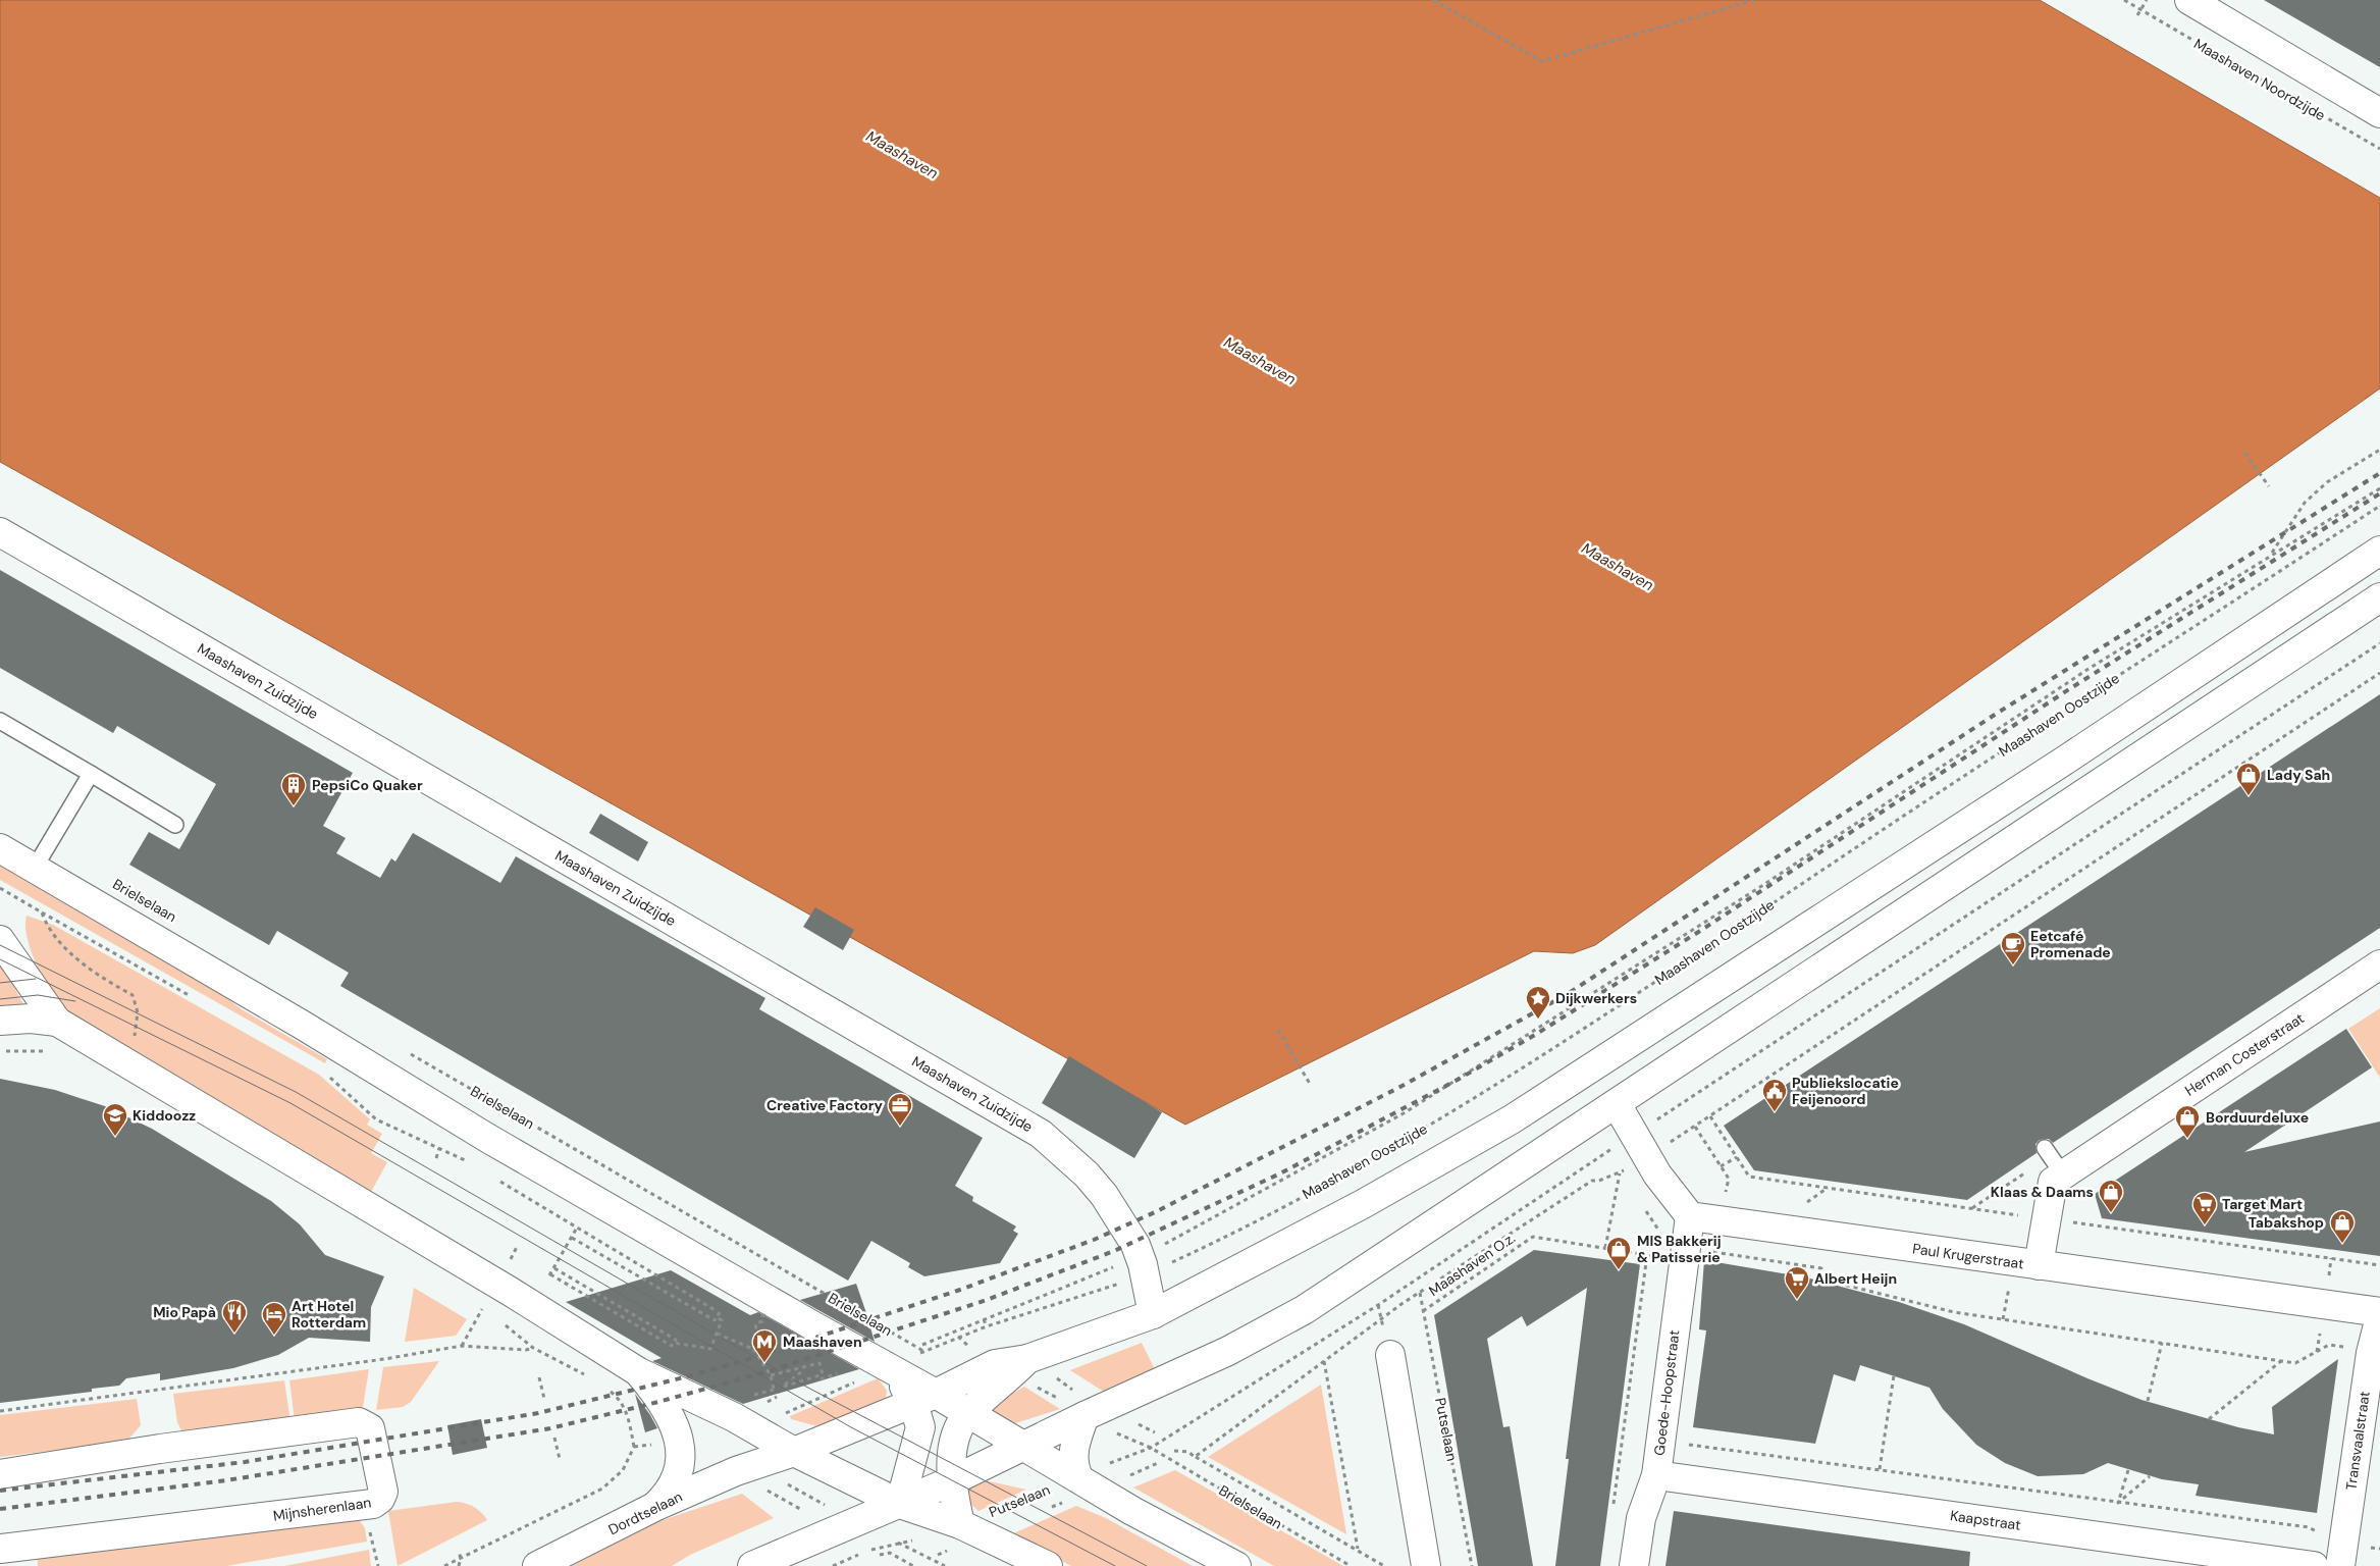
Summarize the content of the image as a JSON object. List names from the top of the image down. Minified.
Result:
{"streets":{"main road":["Maashaven Zuidzijde","Brielselaan","Herman Costerstraat","Paul Krugerstraat","Goede-Hoopstraat","Putselaan","Transvaalstraat","Mijnsherenlaan","Dordtselaan","Kaapstraat"],"path":["Maashaven Noordzijde","Maashaven Oostzijde","Maashaven O.z."]},"crossings":[["Maashaven Zuidzijde","Maashaven Oostzijde"],["Maashaven Oostzijde","Brielselaan"],["Brielselaan","Putselaan"],["Brielselaan","Dordtselaan"],["Herman Costerstraat","Paul Krugerstraat"],["Paul Krugerstraat","Goede-Hoopstraat"],["Maashaven O.z.","Putselaan"],["Goede-Hoopstraat","Kaapstraat"]],"water":["Maashaven"],"places":{"shop":["Lady Sah","Borduurdeluxe","Klaas & Daams","Tabakshop","MIS Bakkerij & Patisserie"],"building":["PepsiCo Quaker"],"cafe":["Eetcafé Promenade"],"place":["Dijkwerkers"],"public building":["Publiekslocatie Feijenoord"],"office":["Creative Factory"],"school or university":["Kiddoozz"],"supermarket":["Target Mart","Albert Heijn"],"restaurant":["Mio Papà"],"hotel":["Art Hotel Rotterdam"],"metro station":["Maashaven"]}}
